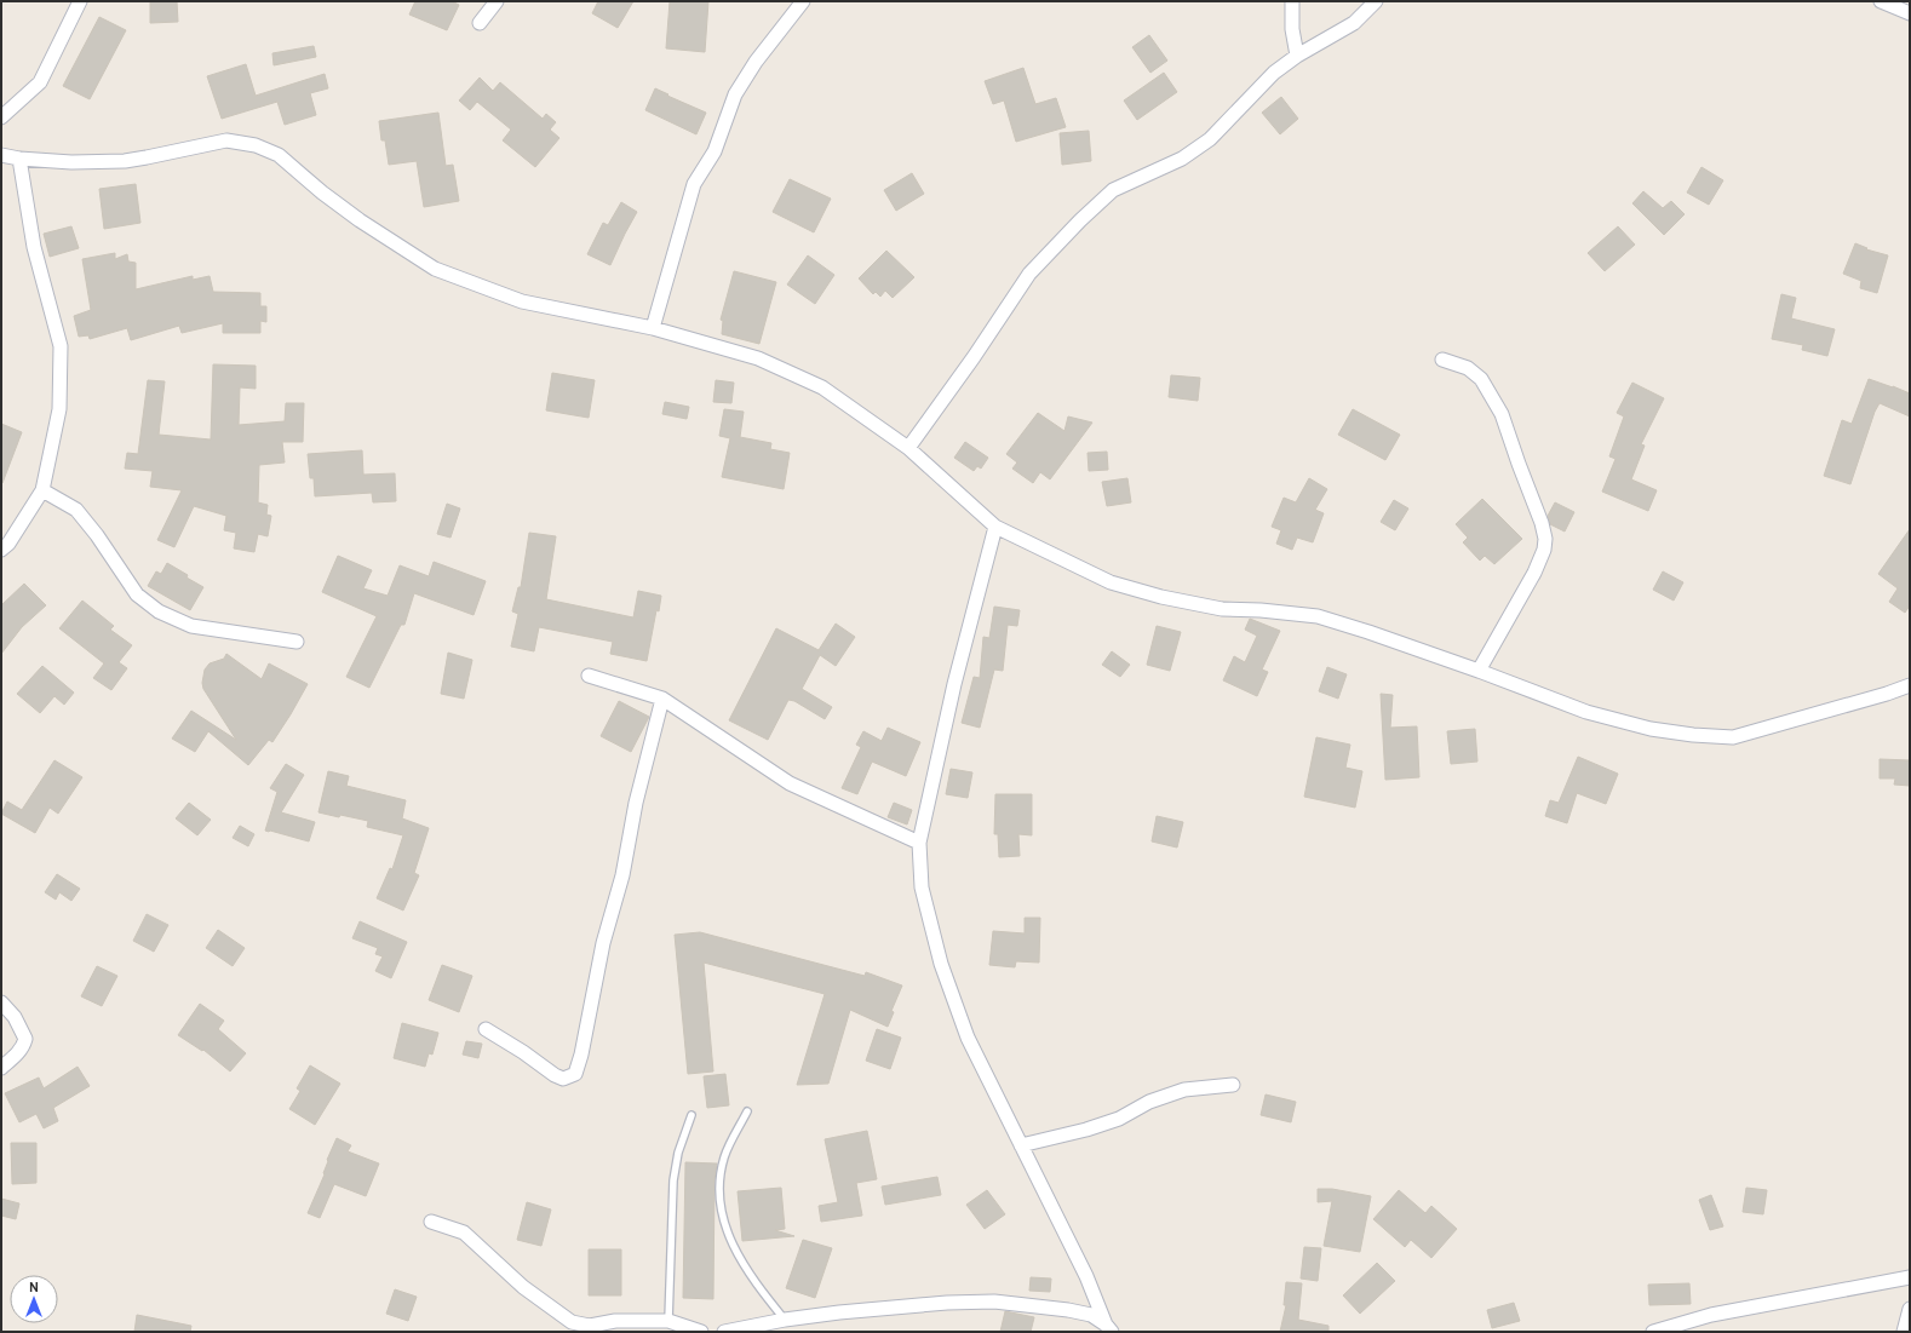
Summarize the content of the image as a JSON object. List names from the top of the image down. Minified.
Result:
{"north":"top"}
